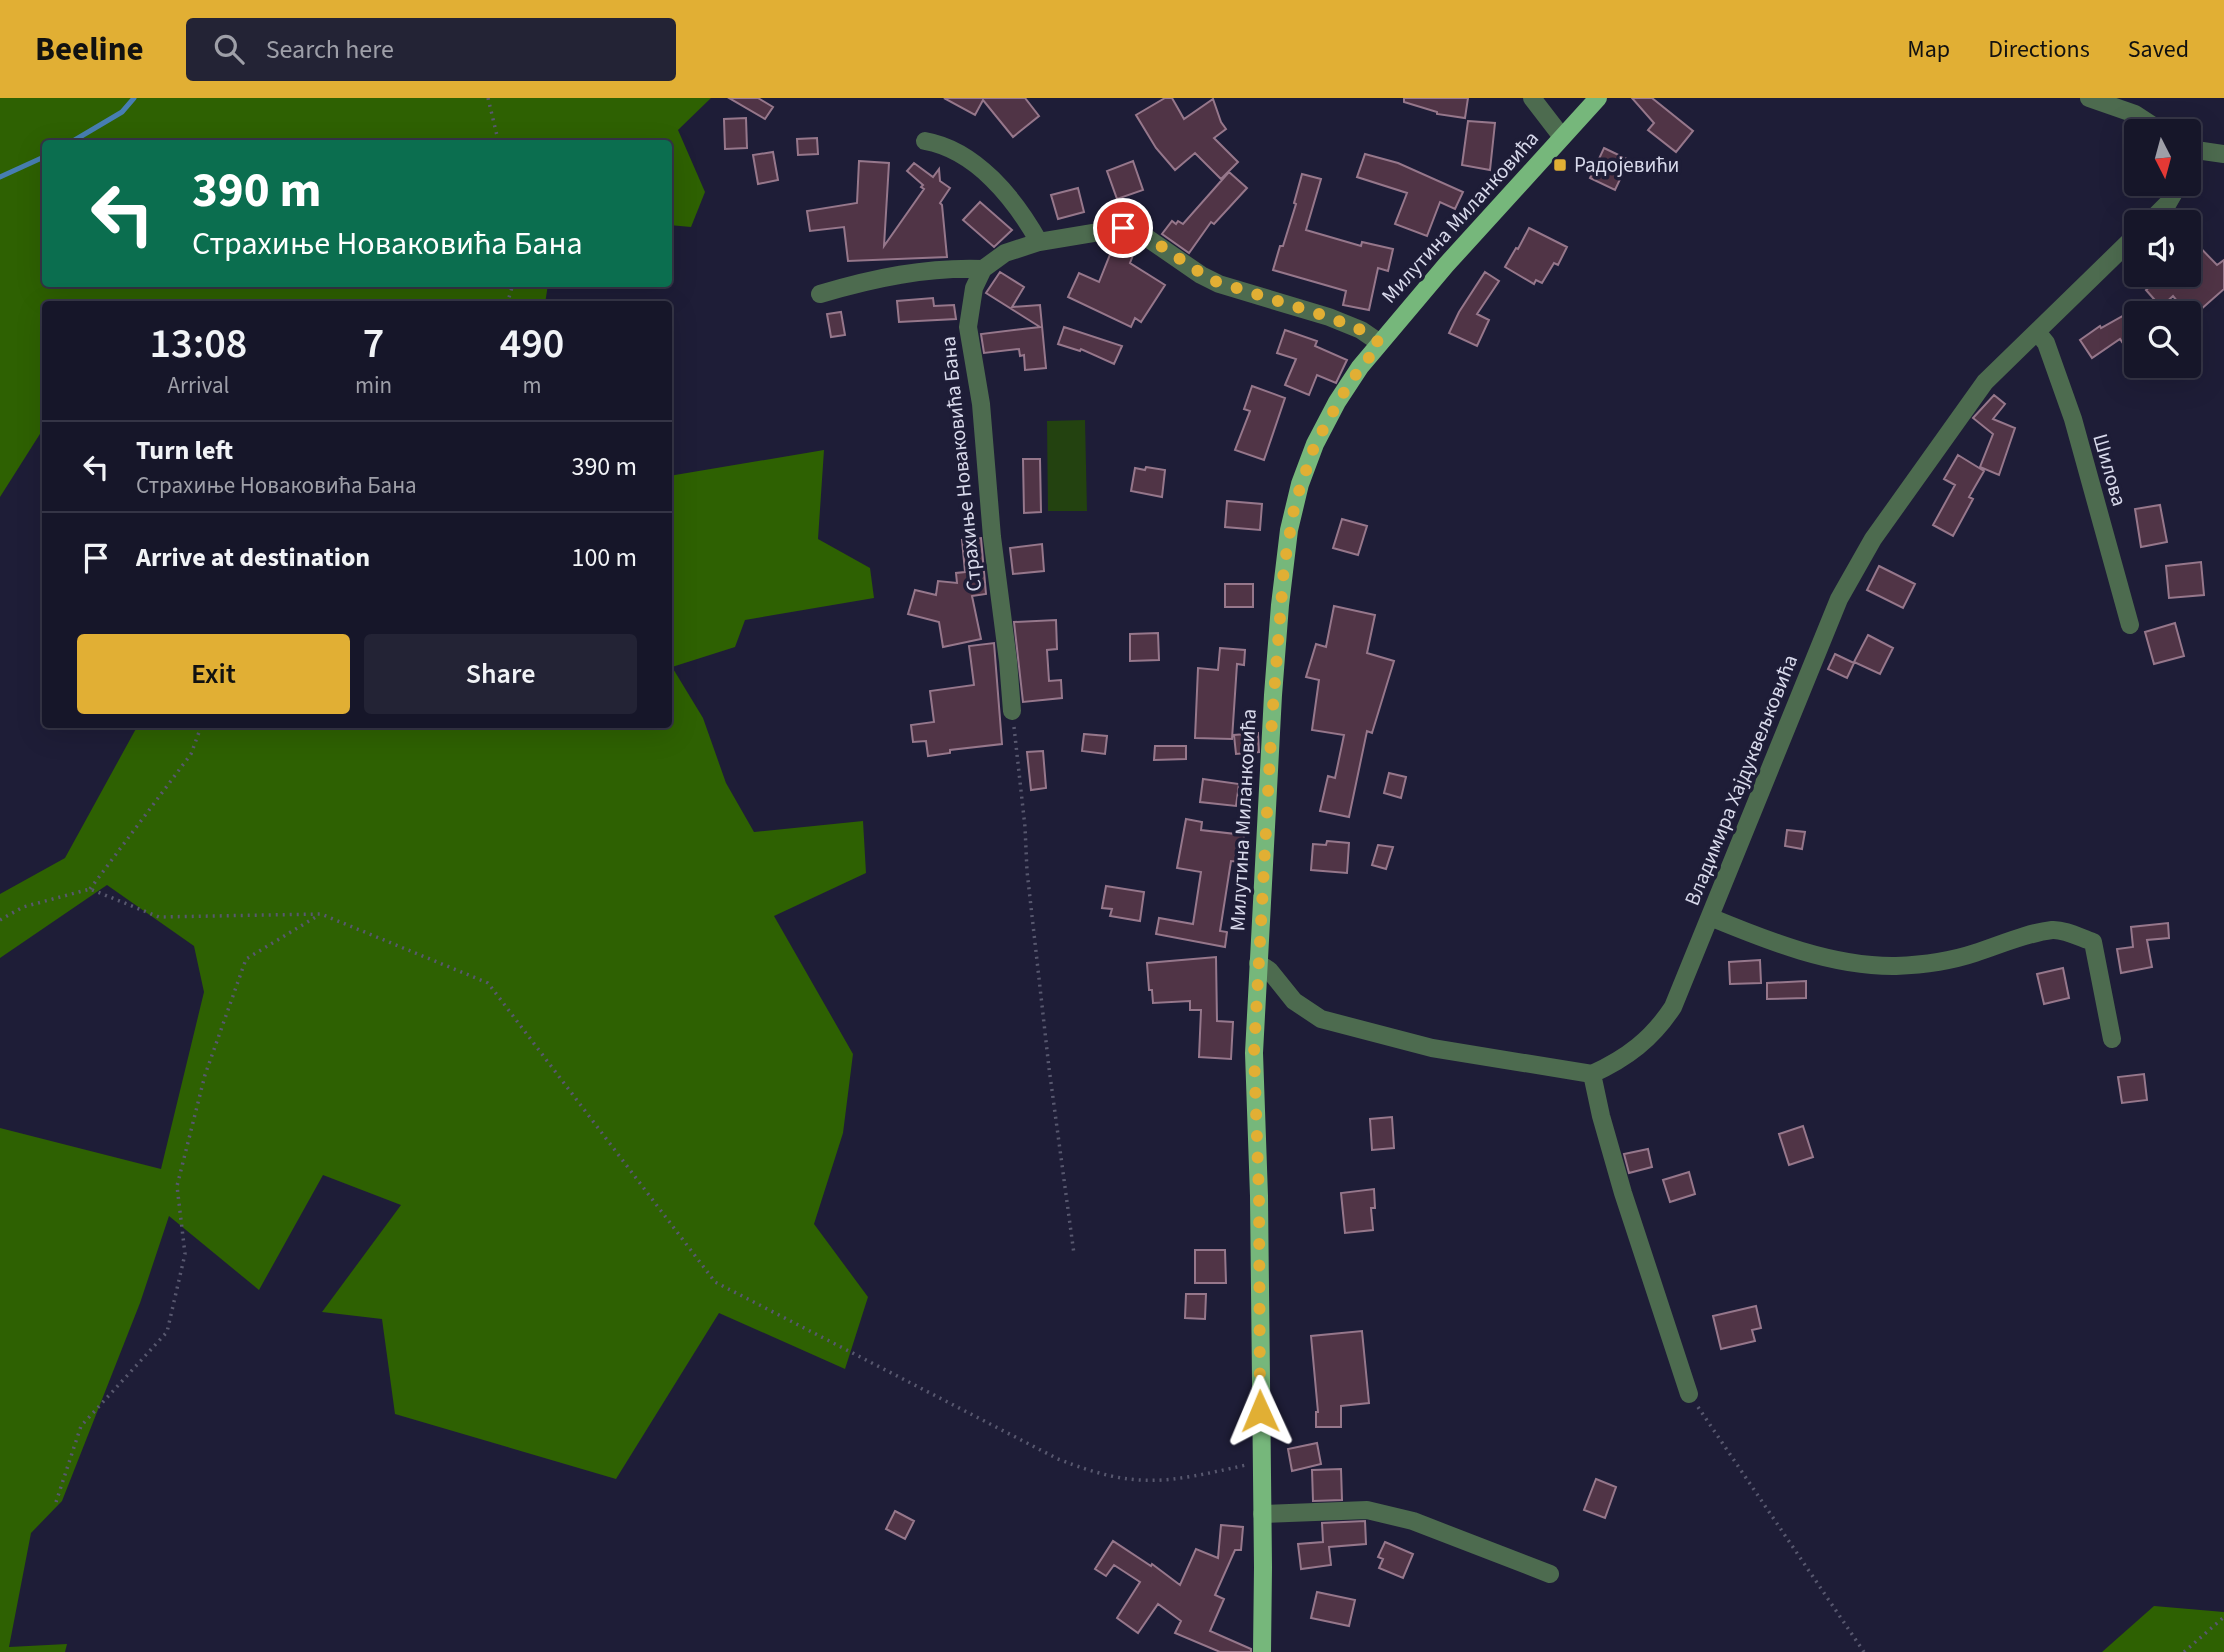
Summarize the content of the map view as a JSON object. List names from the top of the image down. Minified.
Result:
{"streets":{"main road":["Милутина Миланковића"],"street":["Страхиње Новаковића Бана","Шилова","Владимира Хајдуквељковића"]},"crossings":[["Шилова","Владимира Хајдуквељковића"]],"places":{"transit":["Радојевићи"]},"north":"bottom","page":{"header":"Beeline","search":"Search here","nav":["Map","Directions","Saved"],"turn":["390 m","Страхиње Новаковића Бана"],"eta":["13:08","Arrival","7","min","490","m"],"list":[{"name":"Turn left","note":"Страхиње Новаковића Бана","value":"390 m"},{"name":"Arrive at destination","value":"100 m"}],"buttons":["Exit","Share"]}}
